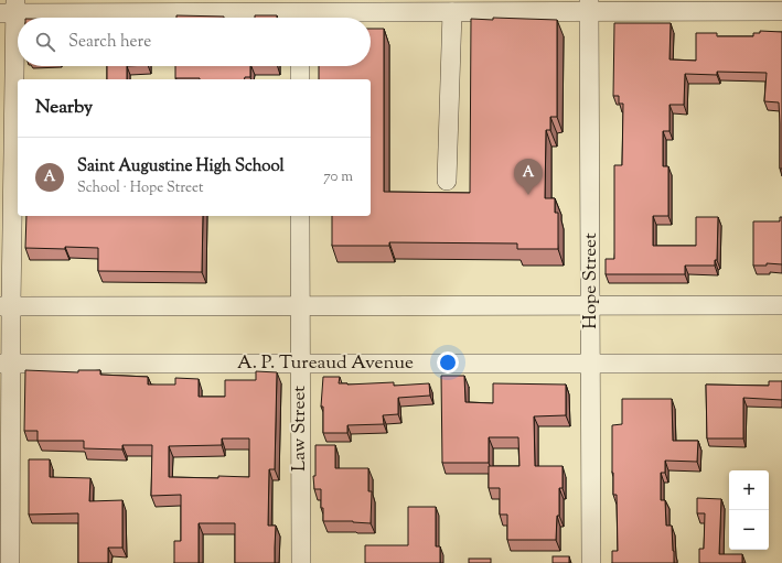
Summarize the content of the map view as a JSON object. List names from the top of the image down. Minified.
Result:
{"streets":{"street":["Hope Street","A. P. Tureaud Avenue","Law Street"]},"crossings":[["Hope Street","A. P. Tureaud Avenue"],["A. P. Tureaud Avenue","Law Street"]],"page":{"search":"Search here","heading":"Nearby","list":[{"mark":"A","name":"Saint Augustine High School","note":"School · Hope Street","value":"70 m"}],"pins":"A","map_buttons":["+","−"]}}
